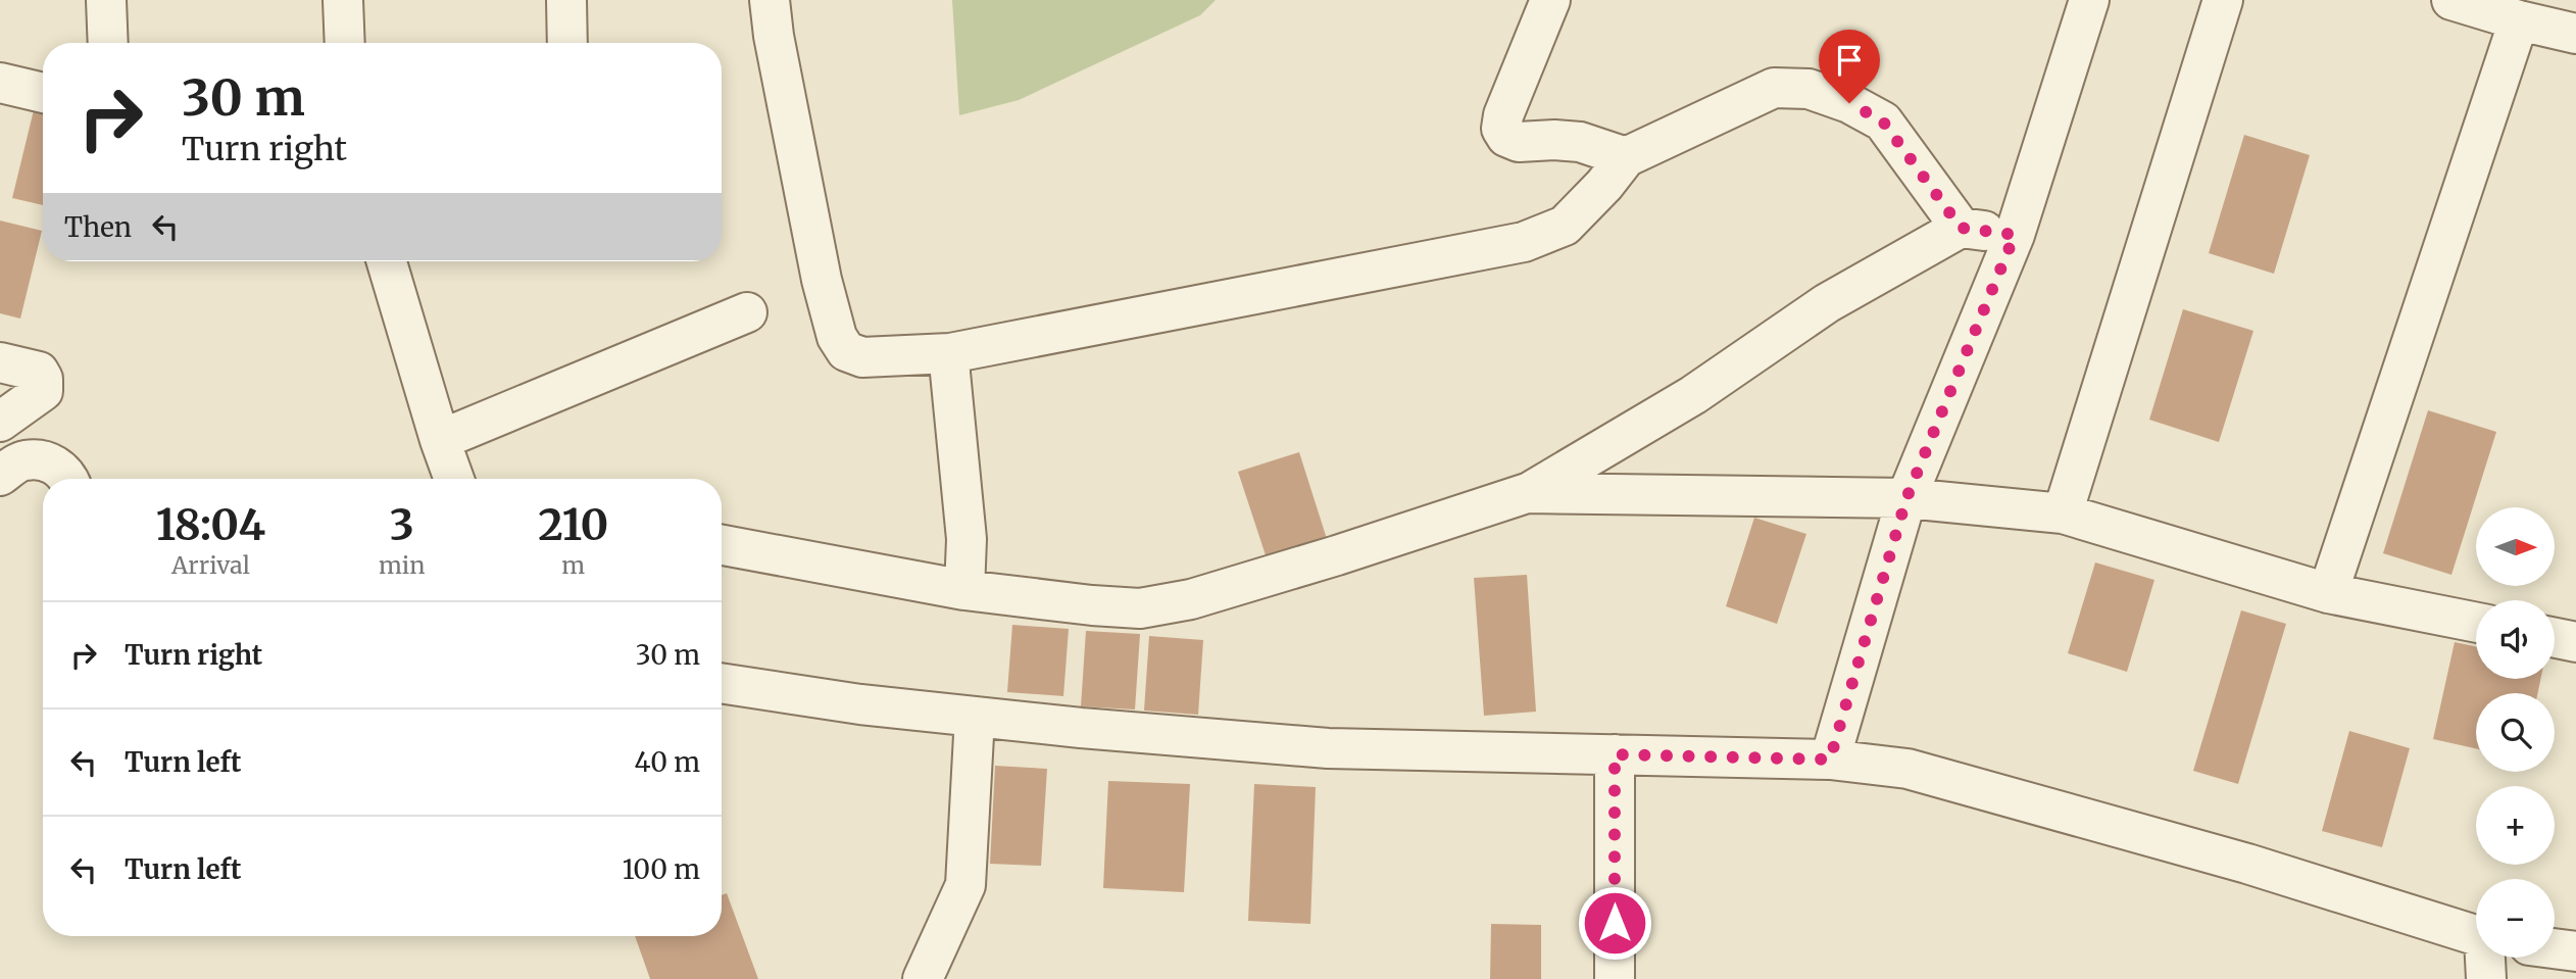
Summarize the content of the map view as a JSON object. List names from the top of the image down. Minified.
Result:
{"north":"right","page":{"turn":["30 m","Turn right"],"then":"Then","eta":["18:04","Arrival","3","min","210","m"],"map_buttons":["+","−"],"list":[{"name":"Turn right","value":"30 m"},{"name":"Turn left","value":"40 m"},{"name":"Turn left","value":"100 m"}]}}
